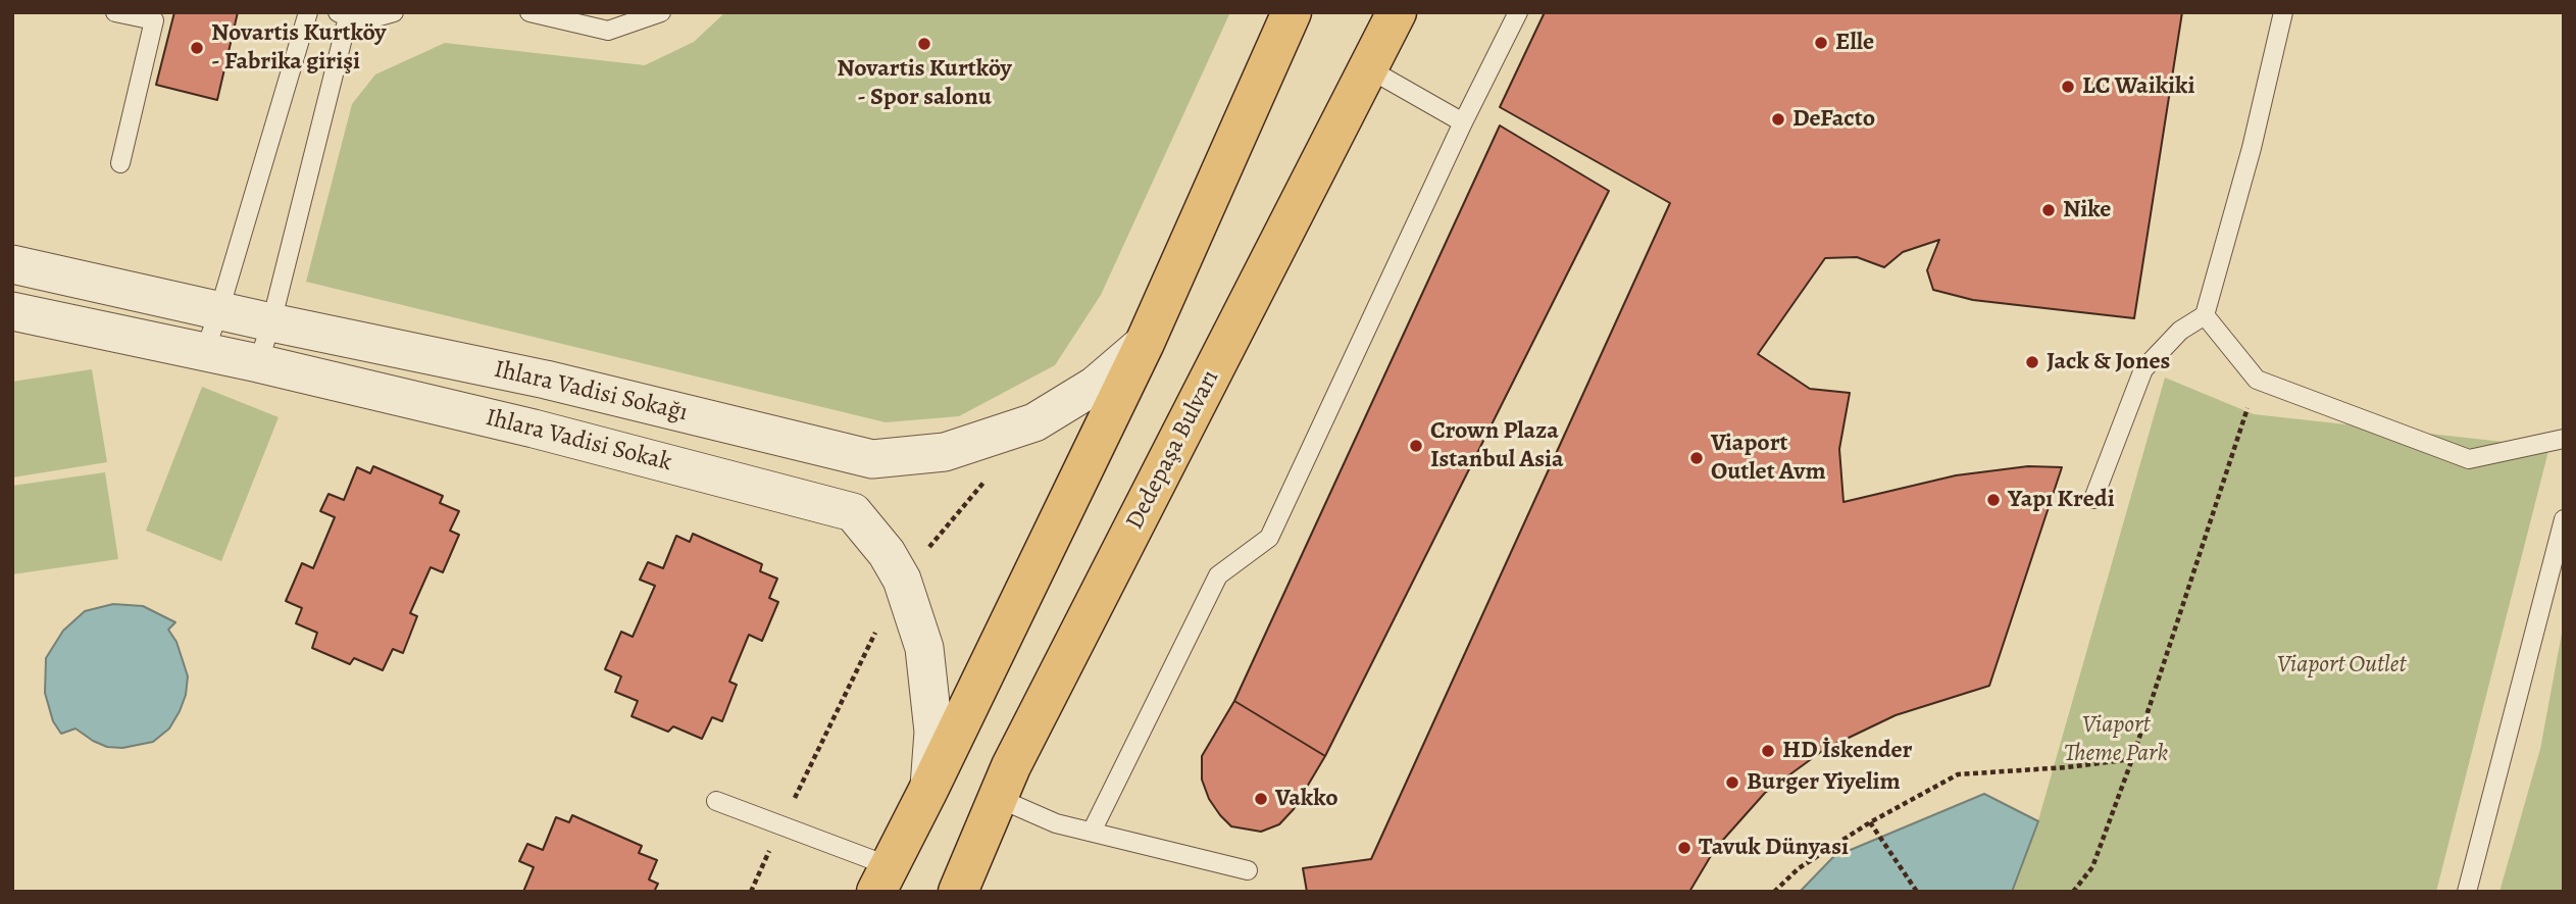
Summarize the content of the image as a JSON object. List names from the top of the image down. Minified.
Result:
{"streets":{"main road":["Dedepaşa Bulvarı"],"street":["Ihlara Vadisi Sokağı","Ihlara Vadisi Sokak"]},"parks":["Viaport Outlet","Viaport Theme Park"],"places":["Elle","Novartis Kurtköy - Spor salonu","Novartis Kurtköy - Fabrika girişi","LC Waikiki","DeFacto","Nike","Jack & Jones","Crown Plaza Istanbul Asia","Viaport Outlet Avm","Yapı Kredi","HD İskender","Burger Yiyelim","Vakko","Tavuk Dünyası"]}
